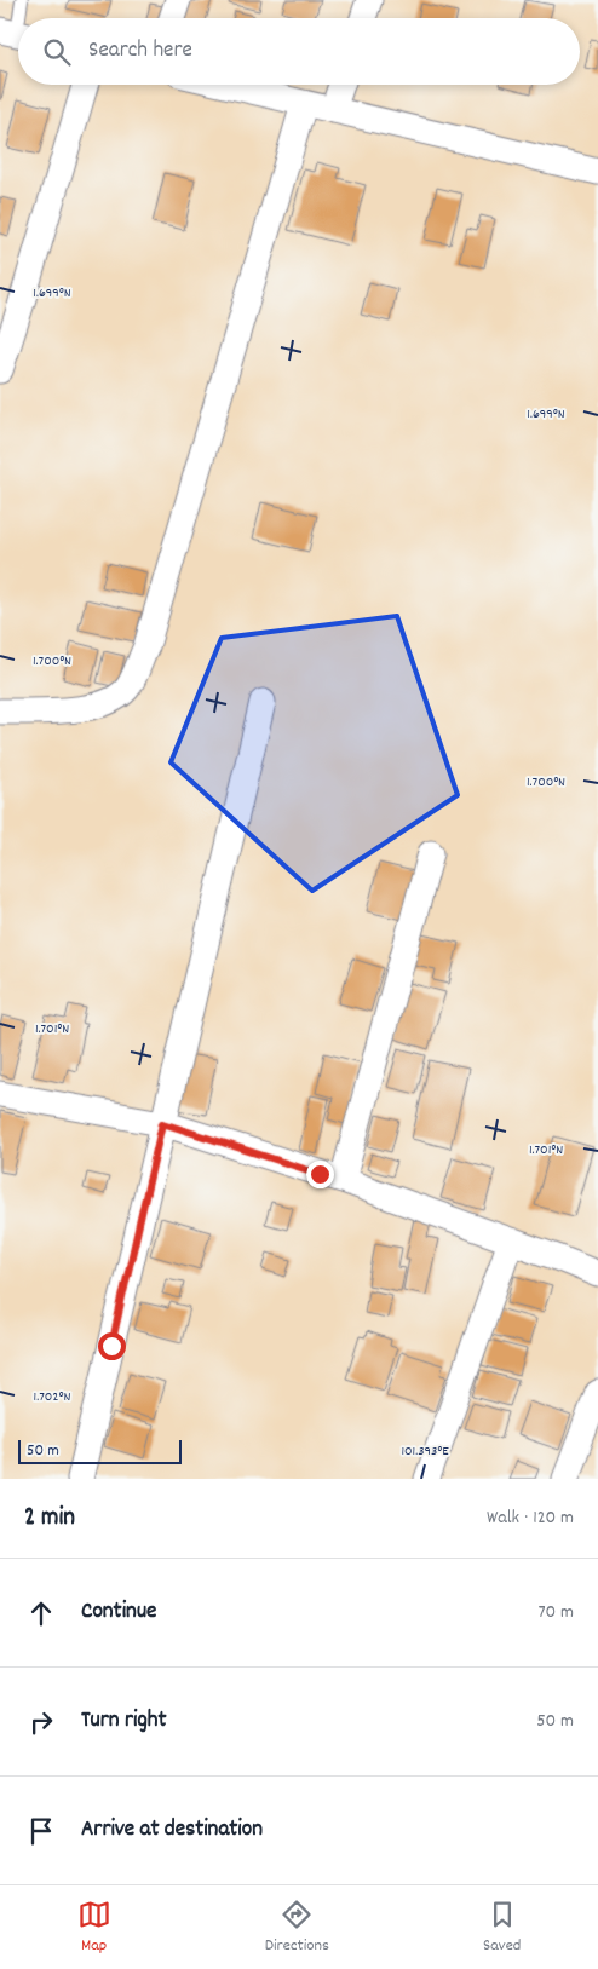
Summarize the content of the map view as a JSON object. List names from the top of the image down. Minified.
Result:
{"scale_bar":"50 m","page":{"search":"Search here","scale":"50 m","heading":["2 min","Walk · 120 m"],"list":[["Continue","70 m"],["Turn right","50 m"],"Arrive at destination"],"nav":["Map","Directions","Saved"]},"coordinates":["1.699°N","1.700°N","1.701°N","1.702°N","101.393°E"]}
